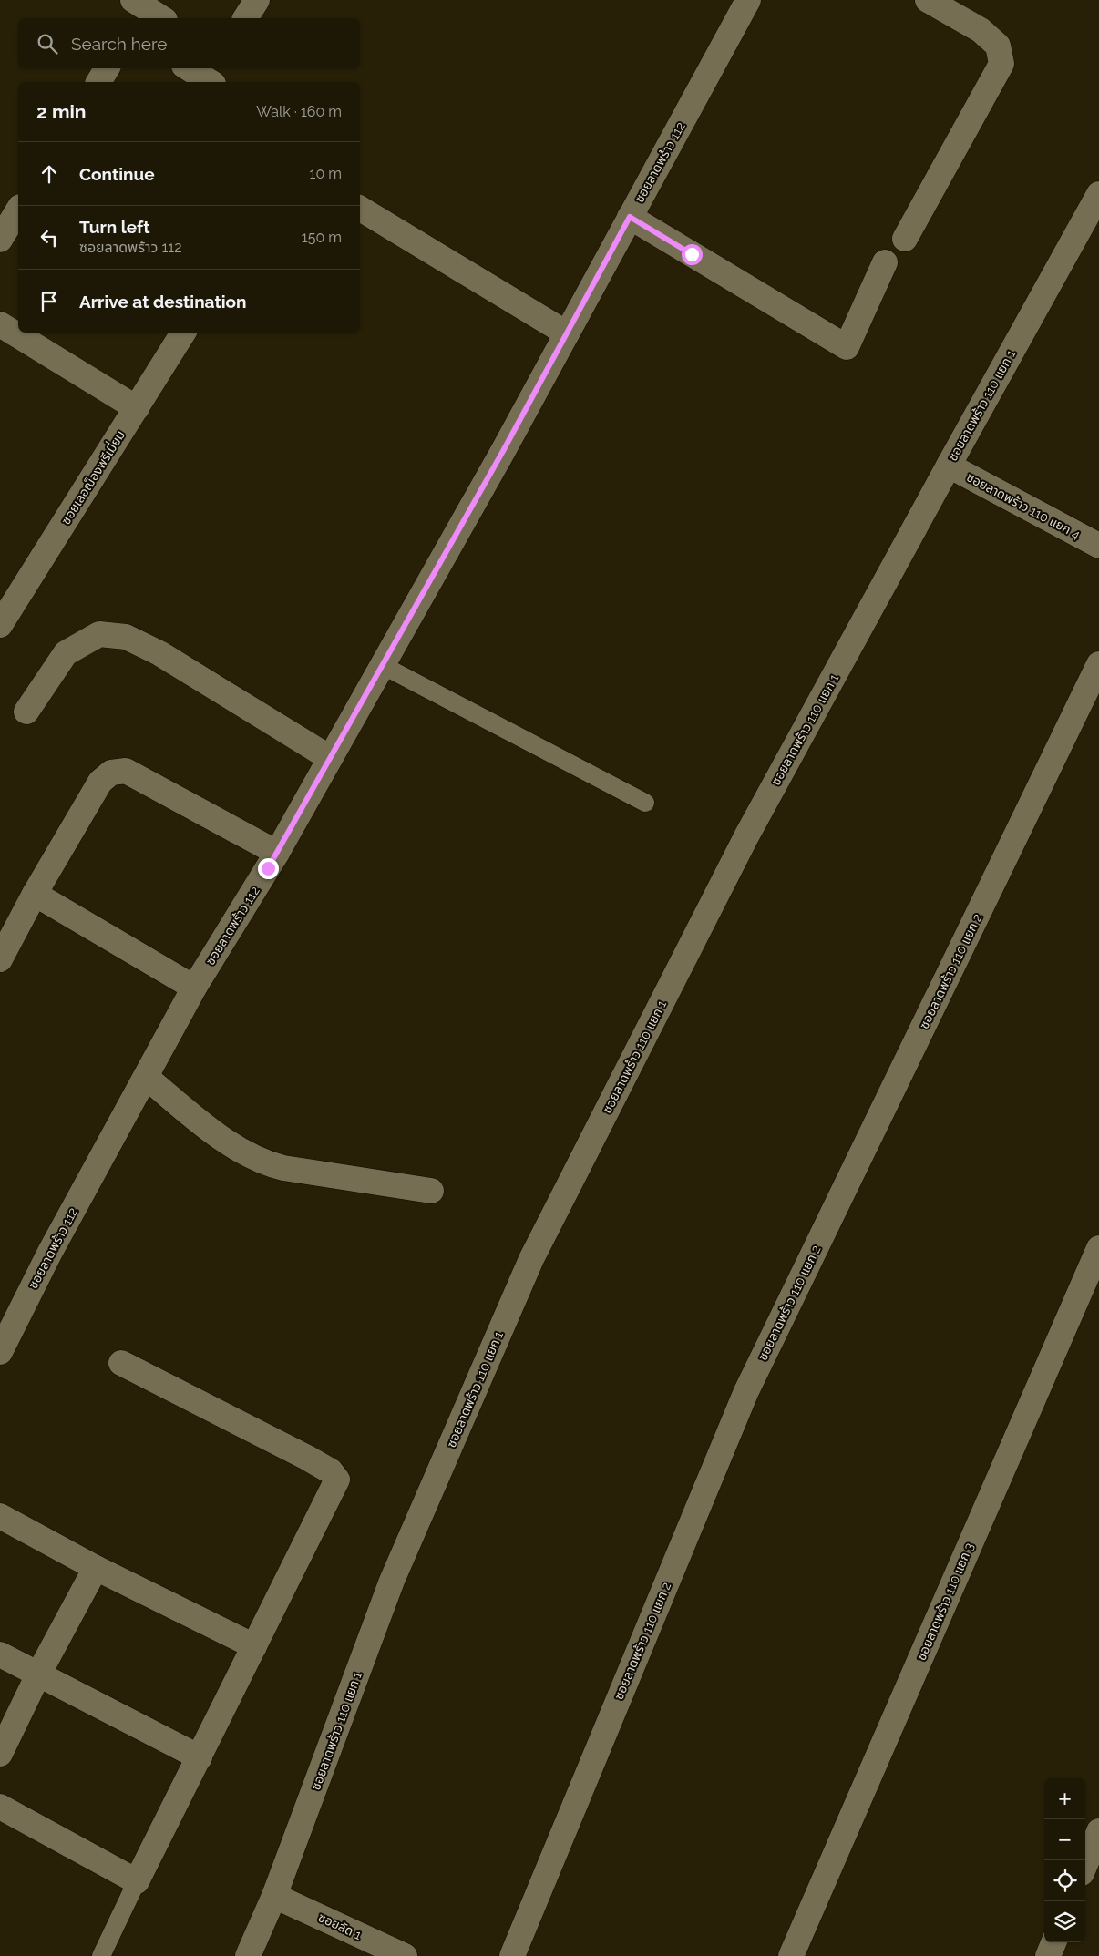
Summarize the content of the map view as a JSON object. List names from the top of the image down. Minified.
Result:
{"streets":{"street":["ซอยลาดพร้าว 112","ซอยลาดพร้าว 110 แยก 1","ซอยเลอฌ็องพรีเมี่ยม","ซอยลาดพร้าว 110 แยก 4","ซอยลาดพร้าว 110 แยก 2","ซอยลาดพร้าว 110 แยก 3","ซอยลัด 1"]},"crossings":[["ซอยลาดพร้าว 110 แยก 1","ซอยลาดพร้าว 110 แยก 4"],["ซอยลาดพร้าว 110 แยก 1","ซอยลัด 1"]],"page":{"search":"Search here","heading":["2 min","Walk · 160 m"],"list":[["Continue","10 m"],["Turn left","ซอยลาดพร้าว 112","150 m"],"Arrive at destination"],"map_buttons":["+","−"]}}
